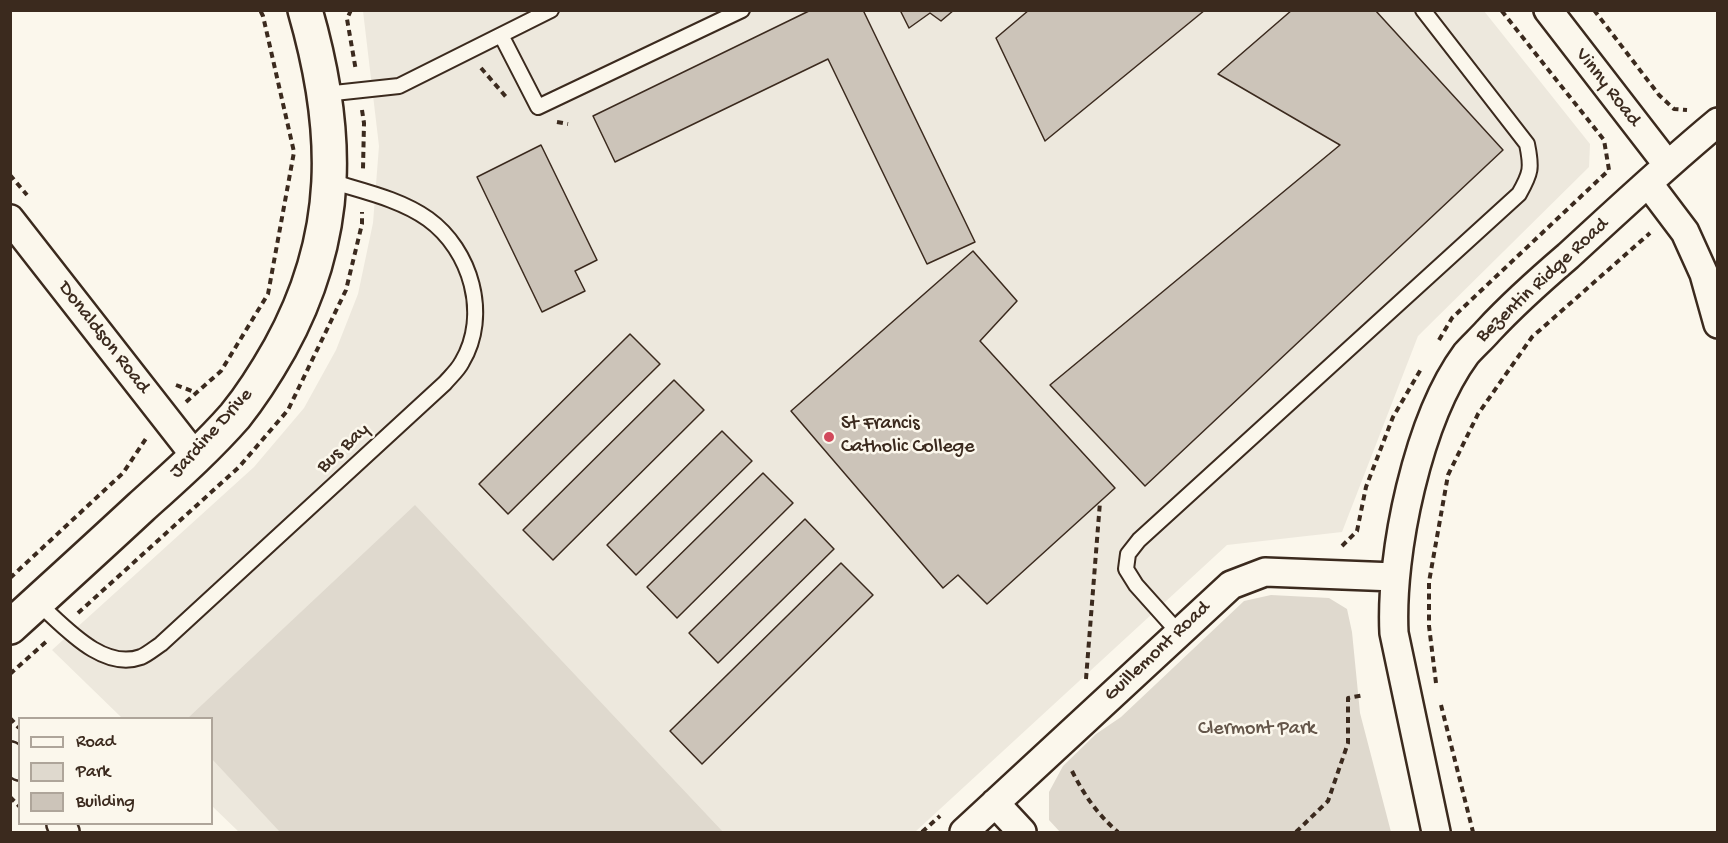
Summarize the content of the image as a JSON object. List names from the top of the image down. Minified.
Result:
{"streets":{"street":["Vinny Road","Bezentin Ridge Road","Donaldson Road","Jardine Drive","Guillemont Road"],"lane":["Bus Bay"]},"crossings":[["Vinny Road","Bezentin Ridge Road"],["Bezentin Ridge Road","Guillemont Road"],["Donaldson Road","Jardine Drive"],["Jardine Drive","Bus Bay"]],"parks":["Clermont Park"],"places":["St Francis Catholic College"],"legend":["Road","Park","Building"]}
